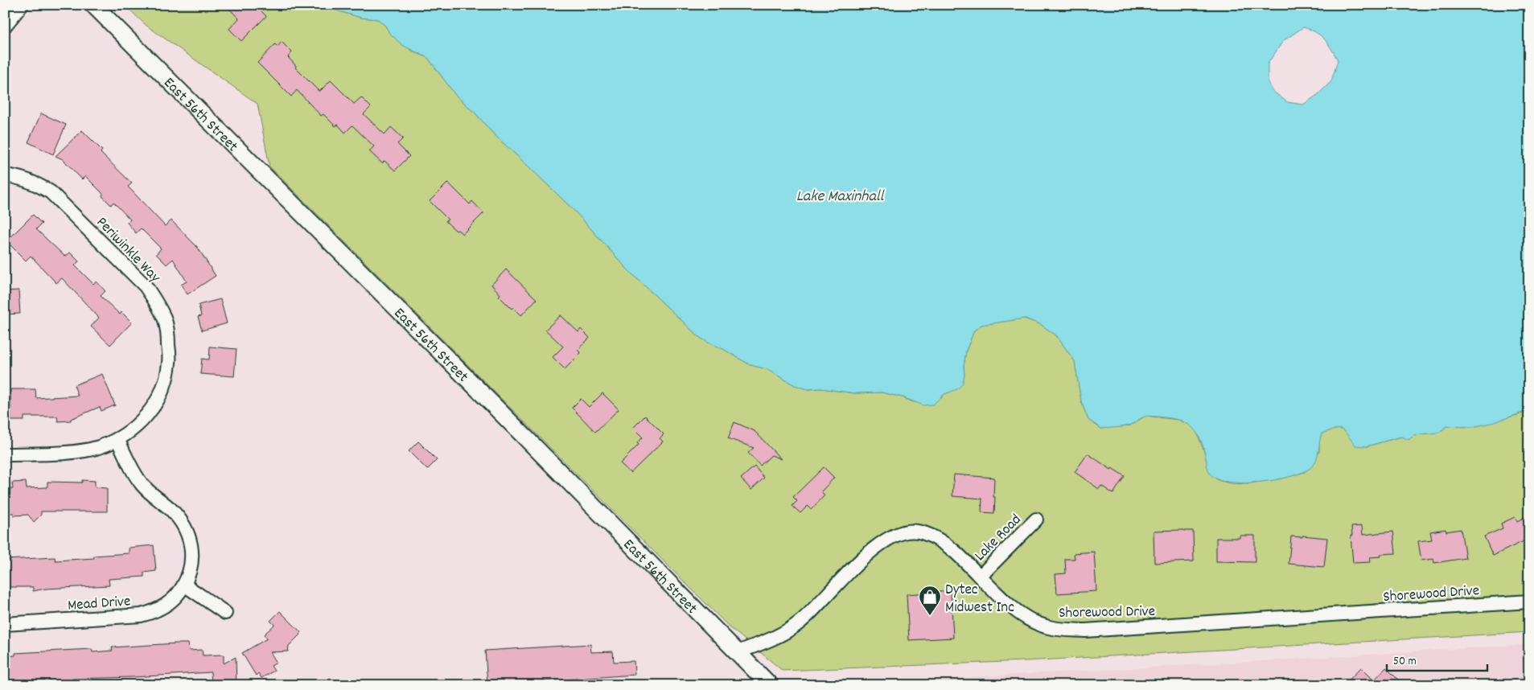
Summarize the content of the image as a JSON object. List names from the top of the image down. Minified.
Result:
{"streets":{"street":["East 56th Street","Periwinkle Way","Lake Road","Shorewood Drive","Mead Drive"]},"crossings":[["East 56th Street","Shorewood Drive"],["Periwinkle Way","Mead Drive"],["Lake Road","Shorewood Drive"]],"water":["Lake Maxinhall"],"places":{"shop":["Dytec Midwest Inc"]},"scale_bar":"50 m"}
